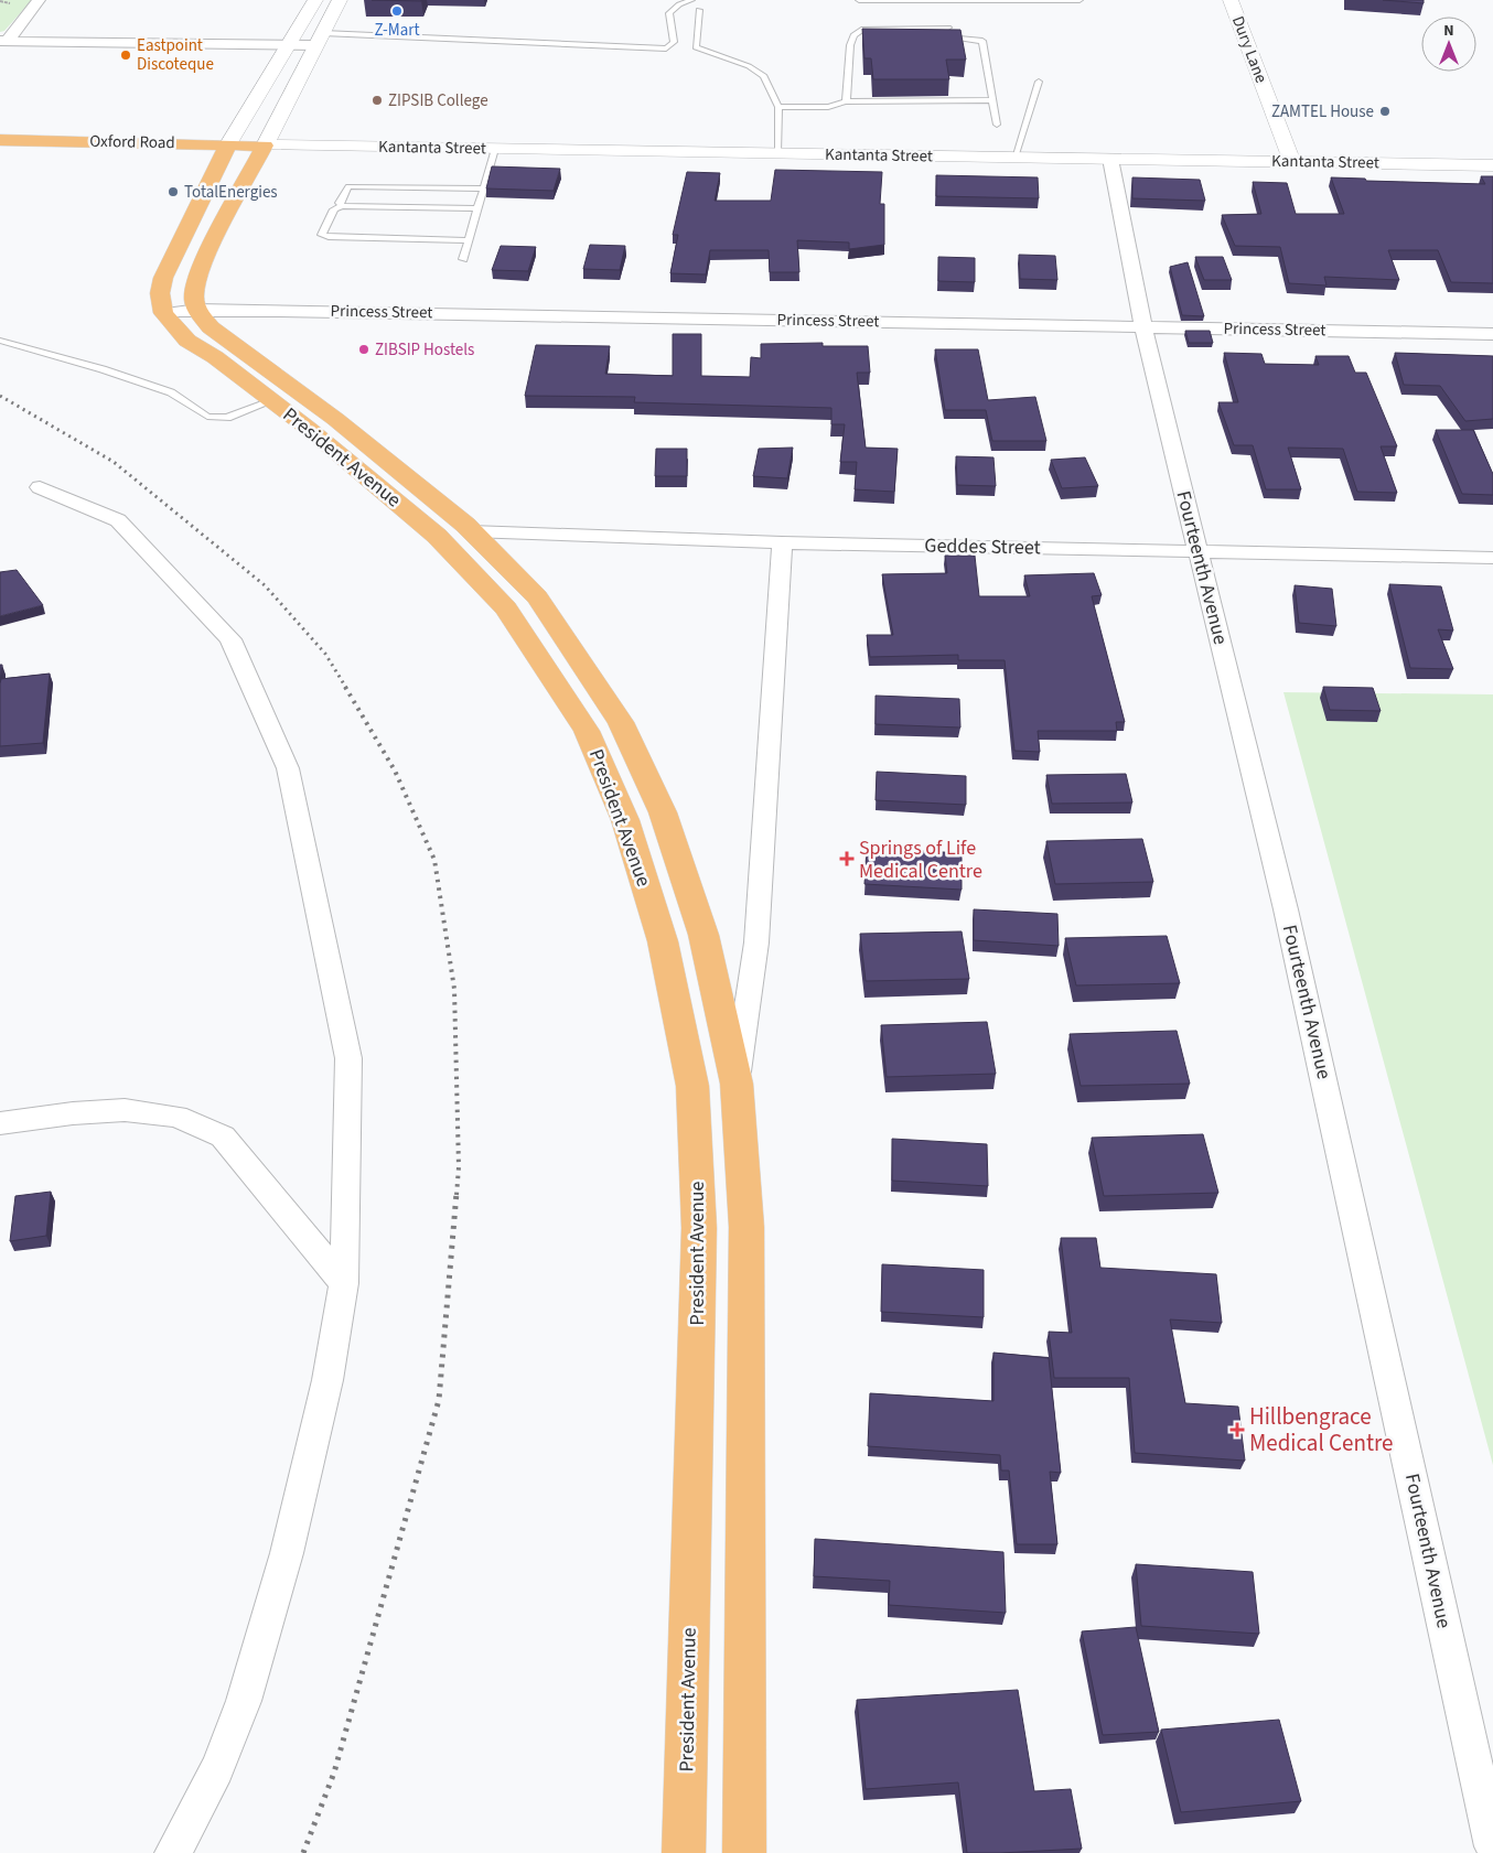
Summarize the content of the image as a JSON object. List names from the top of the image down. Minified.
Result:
{"streets":{"highway":["Oxford Road","President Avenue"],"street":["Dury Lane","Kantanta Street","Princess Street","Geddes Street","Fourteenth Avenue"]},"crossings":[["Dury Lane","Kantanta Street"],["Oxford Road","Kantanta Street"],["Kantanta Street","Fourteenth Avenue"],["Princess Street","President Avenue"],["Princess Street","Fourteenth Avenue"],["President Avenue","Geddes Street"],["Geddes Street","Fourteenth Avenue"]],"places":{"other":["Z-Mart","Eastpoint Discoteque","ZIPSIB College","ZAMTEL House","TotalEnergies","ZIBSIP Hostels"],"health":["Springs of Life Medical Centre","Hillbengrace Medical Centre"]},"north":"top"}
